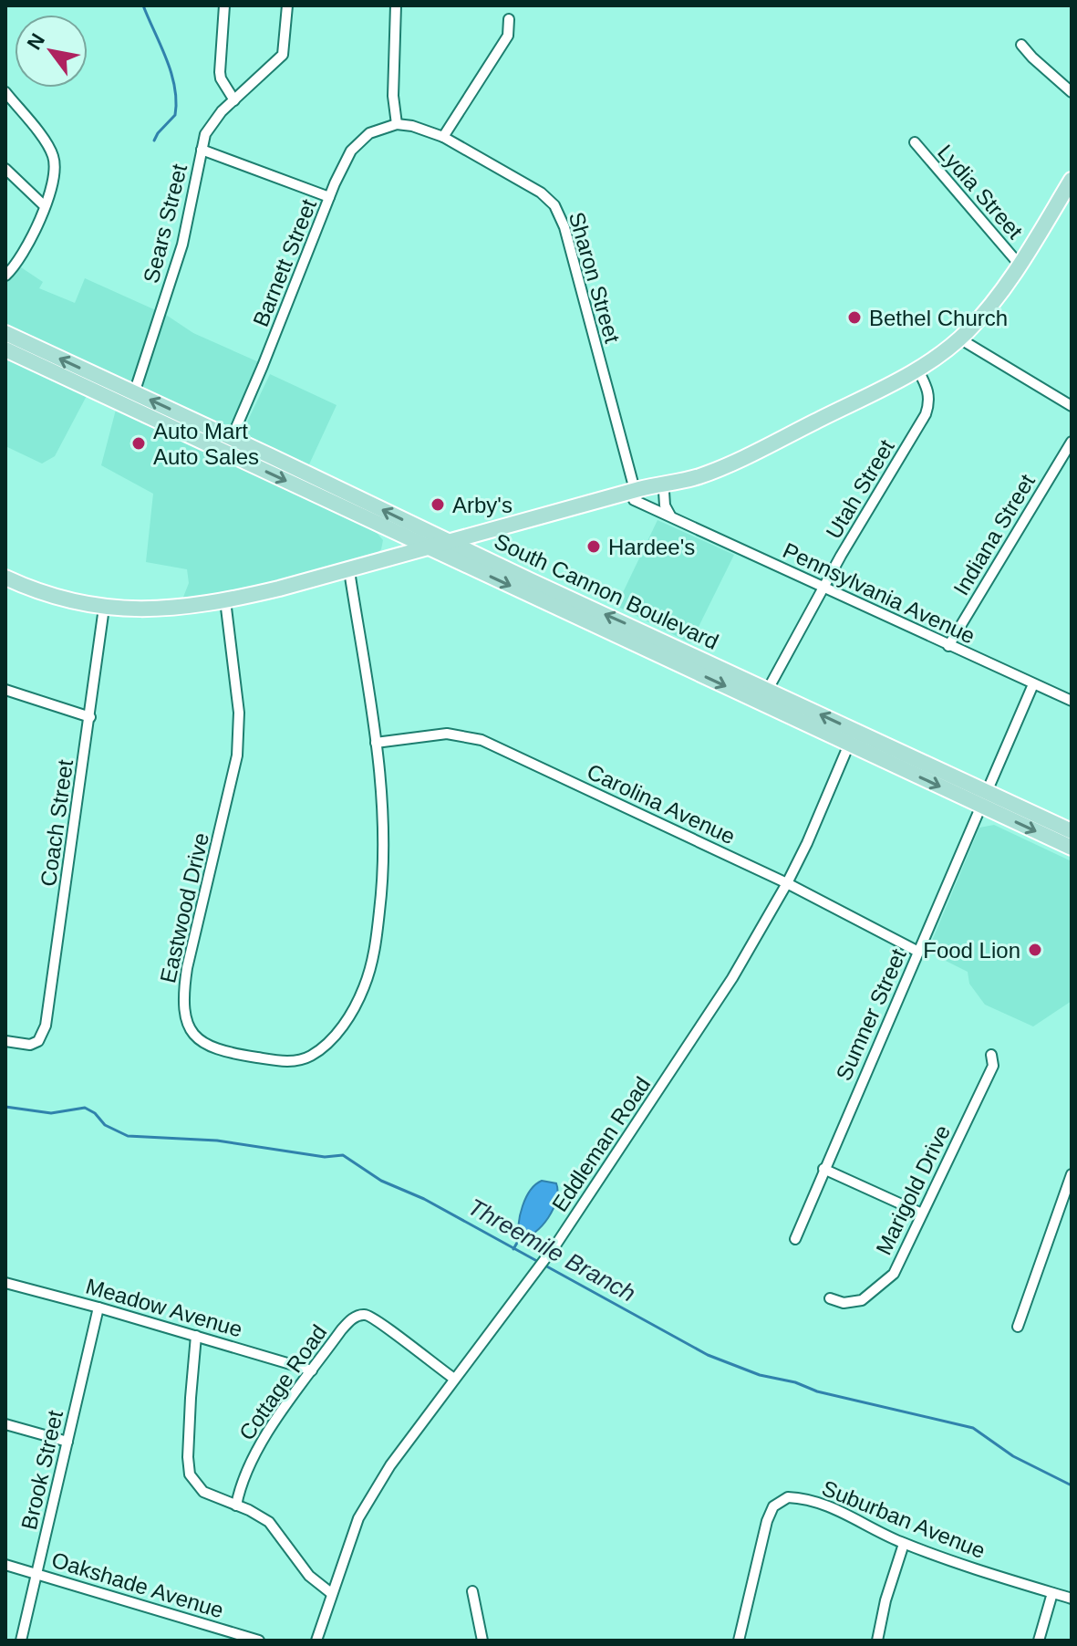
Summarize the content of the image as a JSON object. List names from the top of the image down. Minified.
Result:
{"streets":{"main road":["South Cannon Boulevard"],"street":["Lydia Street","Sears Street","Barnett Street","Sharon Street","Utah Street","Indiana Street","Pennsylvania Avenue","Carolina Avenue","Coach Street","Eastwood Drive","Sumner Street","Eddleman Road","Marigold Drive","Meadow Avenue","Cottage Road","Brook Street","Suburban Avenue","Oakshade Avenue"]},"crossings":[["Sears Street","Barnett Street"],["Sears Street","South Cannon Boulevard"],["Barnett Street","Sharon Street"],["Barnett Street","South Cannon Boulevard"],["Sharon Street","Pennsylvania Avenue"],["Utah Street","South Cannon Boulevard"],["Utah Street","Pennsylvania Avenue"],["Indiana Street","Pennsylvania Avenue"],["South Cannon Boulevard","Sumner Street"],["South Cannon Boulevard","Eddleman Road"],["Pennsylvania Avenue","Sumner Street"],["Carolina Avenue","Eastwood Drive"],["Carolina Avenue","Sumner Street"],["Carolina Avenue","Eddleman Road"],["Eddleman Road","Cottage Road"],["Meadow Avenue","Cottage Road"],["Meadow Avenue","Brook Street"],["Brook Street","Oakshade Avenue"]],"water":["Threemile Branch"],"places":["Bethel Church","Auto Mart Auto Sales","Arby's","Hardee's","Food Lion"],"north":"top left"}
